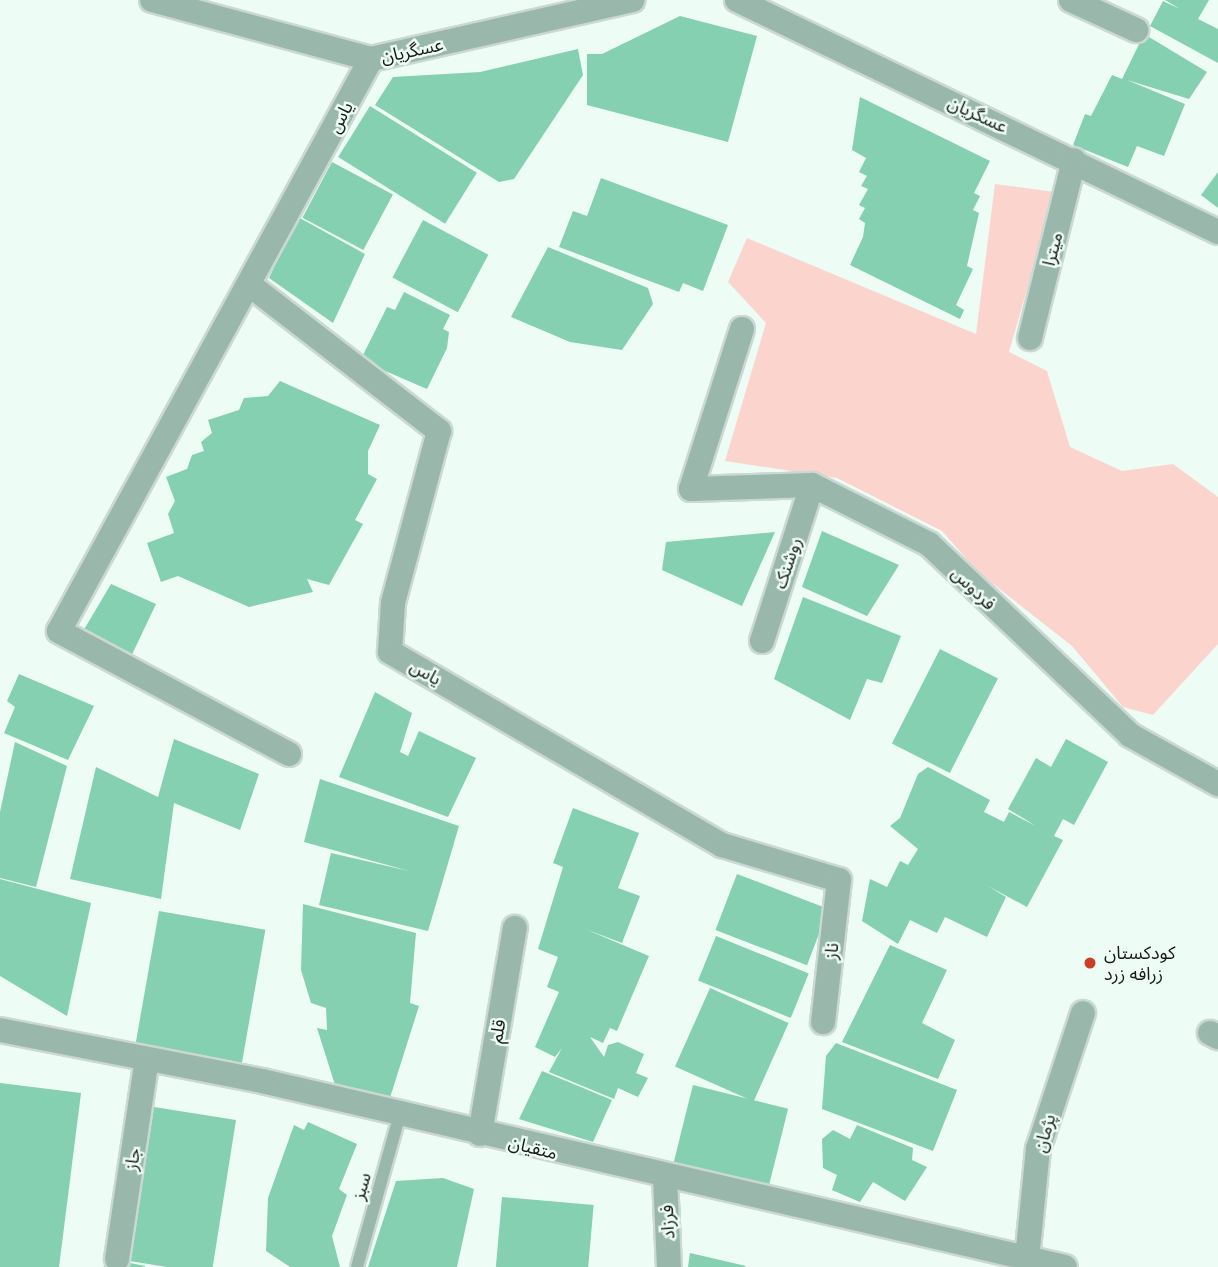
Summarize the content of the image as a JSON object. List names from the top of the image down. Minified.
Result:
{"streets":{"street":["عسگریان","یاس","میترا","روشنک","فردوس","ناز","قلم","پژمان","متقیان","جاز","فرزاد"],"lane":["سبز"]},"crossings":[["عسگریان","یاس"],["عسگریان","میترا"],["یاس","ناز"],["روشنک","فردوس"],["قلم","متقیان"],["پژمان","متقیان"],["متقیان","جاز"],["متقیان","سبز"],["متقیان","فرزاد"]],"places":["کودکستان زرافه زرد"]}
